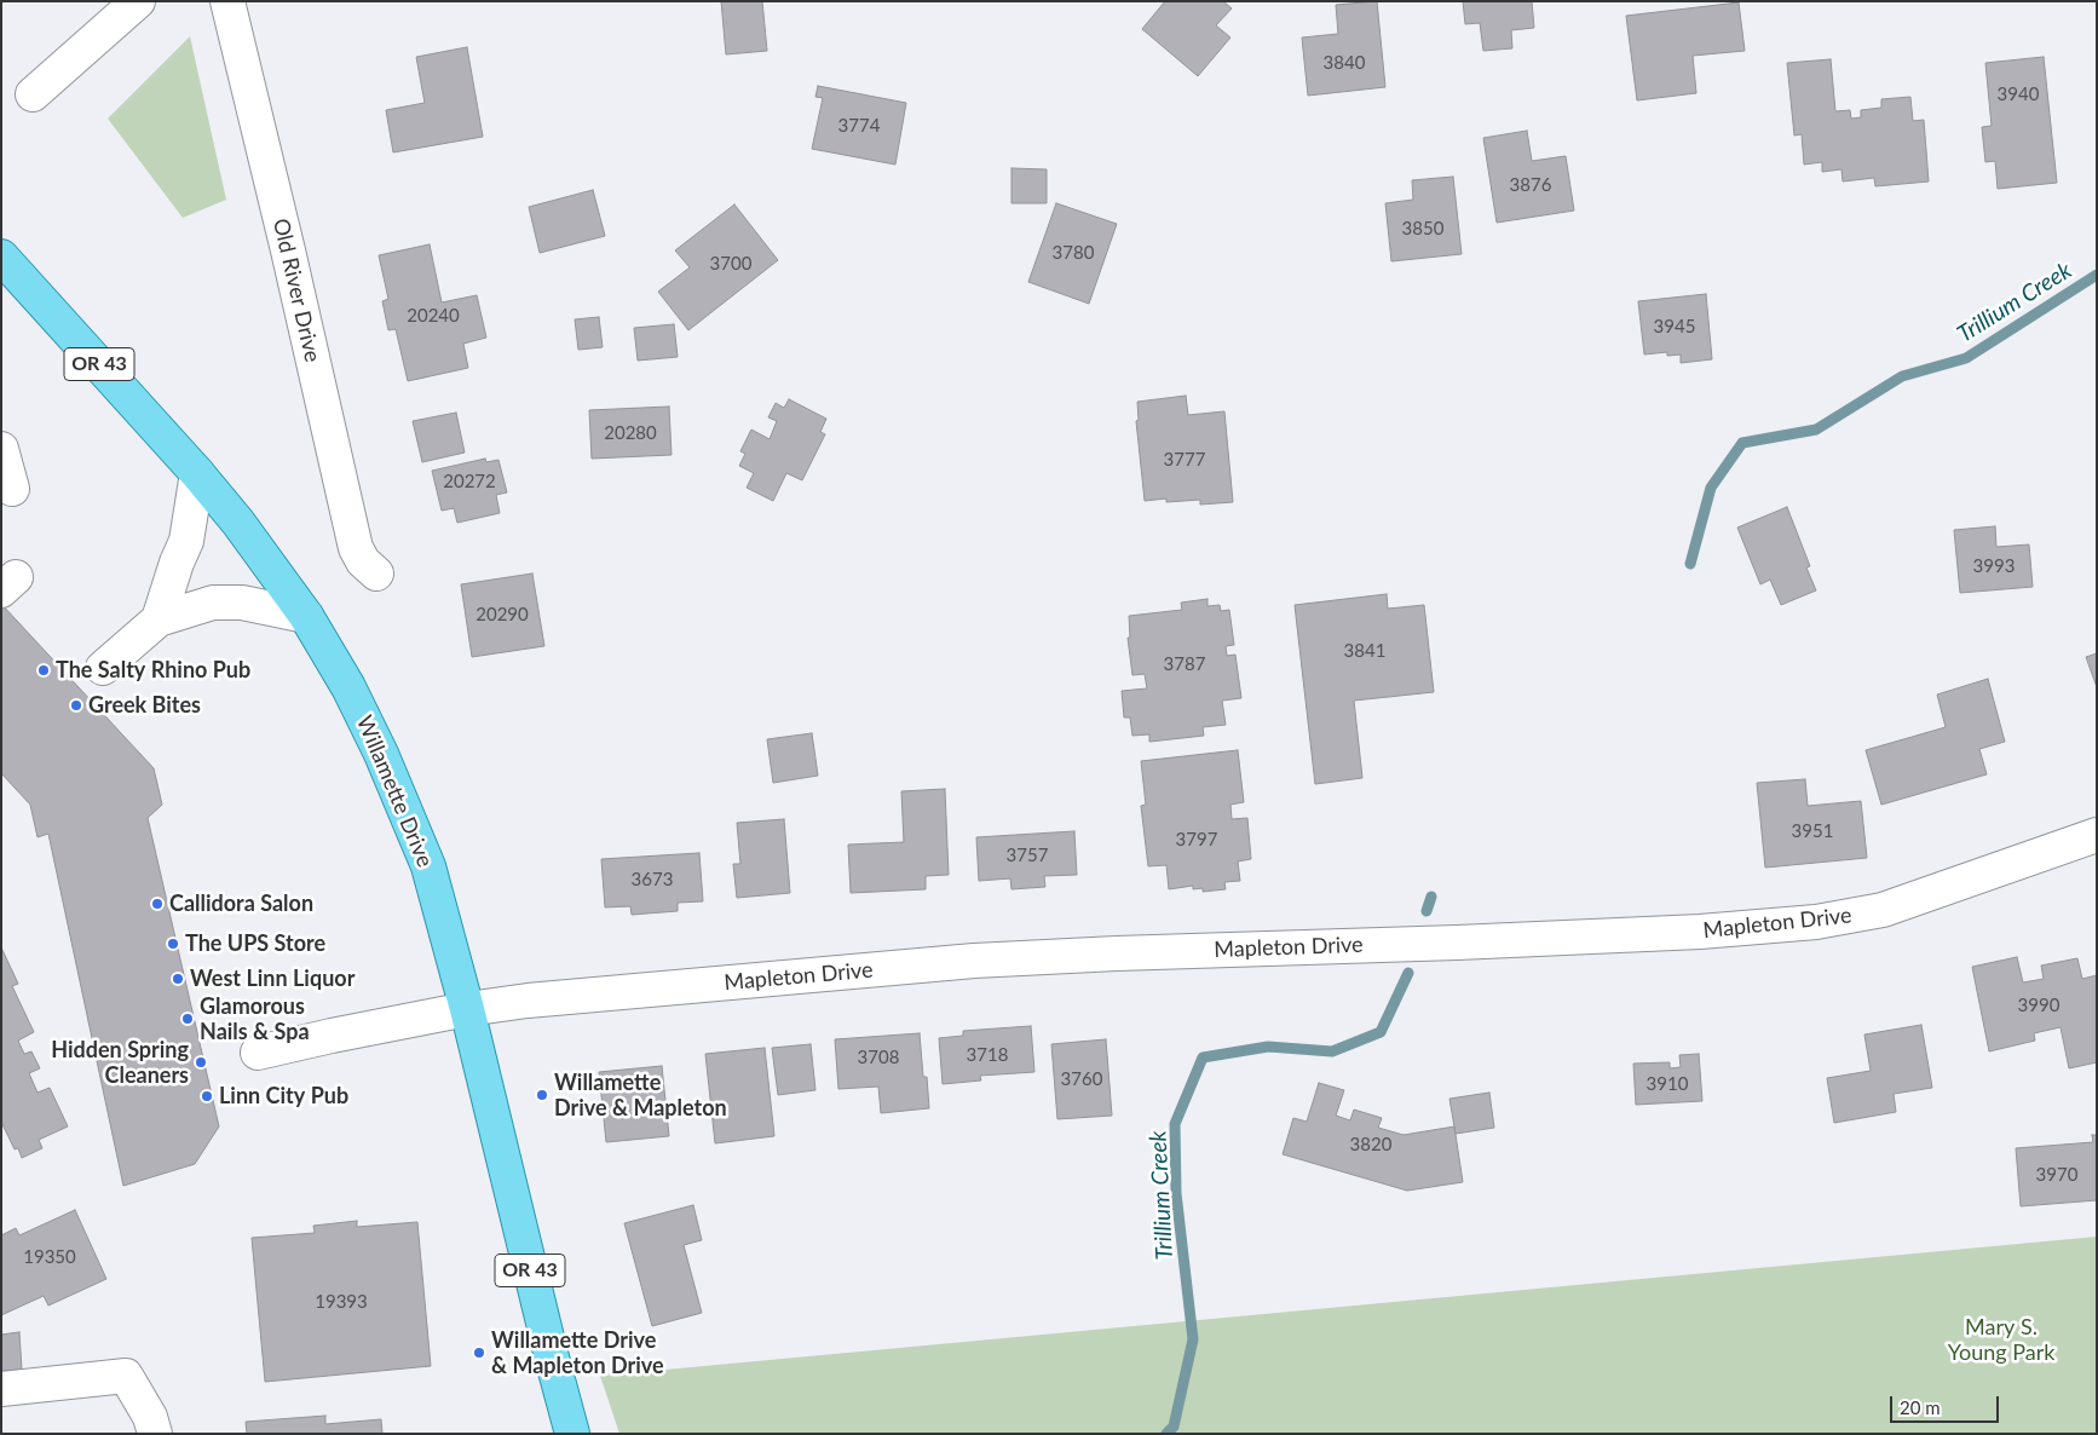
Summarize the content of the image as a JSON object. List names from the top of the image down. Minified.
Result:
{"streets":{"main road":["OR 43","Willamette Drive"],"street":["Old River Drive","Mapleton Drive"]},"crossings":[["Willamette Drive","Mapleton Drive"]],"water":["Trillium Creek"],"parks":["Mary S. Young Park"],"places":["The Salty Rhino Pub","Greek Bites","Callidora Salon","The UPS Store","West Linn Liquor","Glamorous Nails & Spa","Hidden Spring Cleaners","Willamette Drive & Mapleton","Linn City Pub","Willamette Drive & Mapleton Drive"],"house_numbers":["3840","3940","3774","3876","3850","3780","3700","20240","3945","20280","3777","20272","3993","20290","3841","3787","3951","3797","3757","3673","3990","3718","3708","3760","3910","3820","3970","19350","19393"],"scale_bar":"20 m"}
